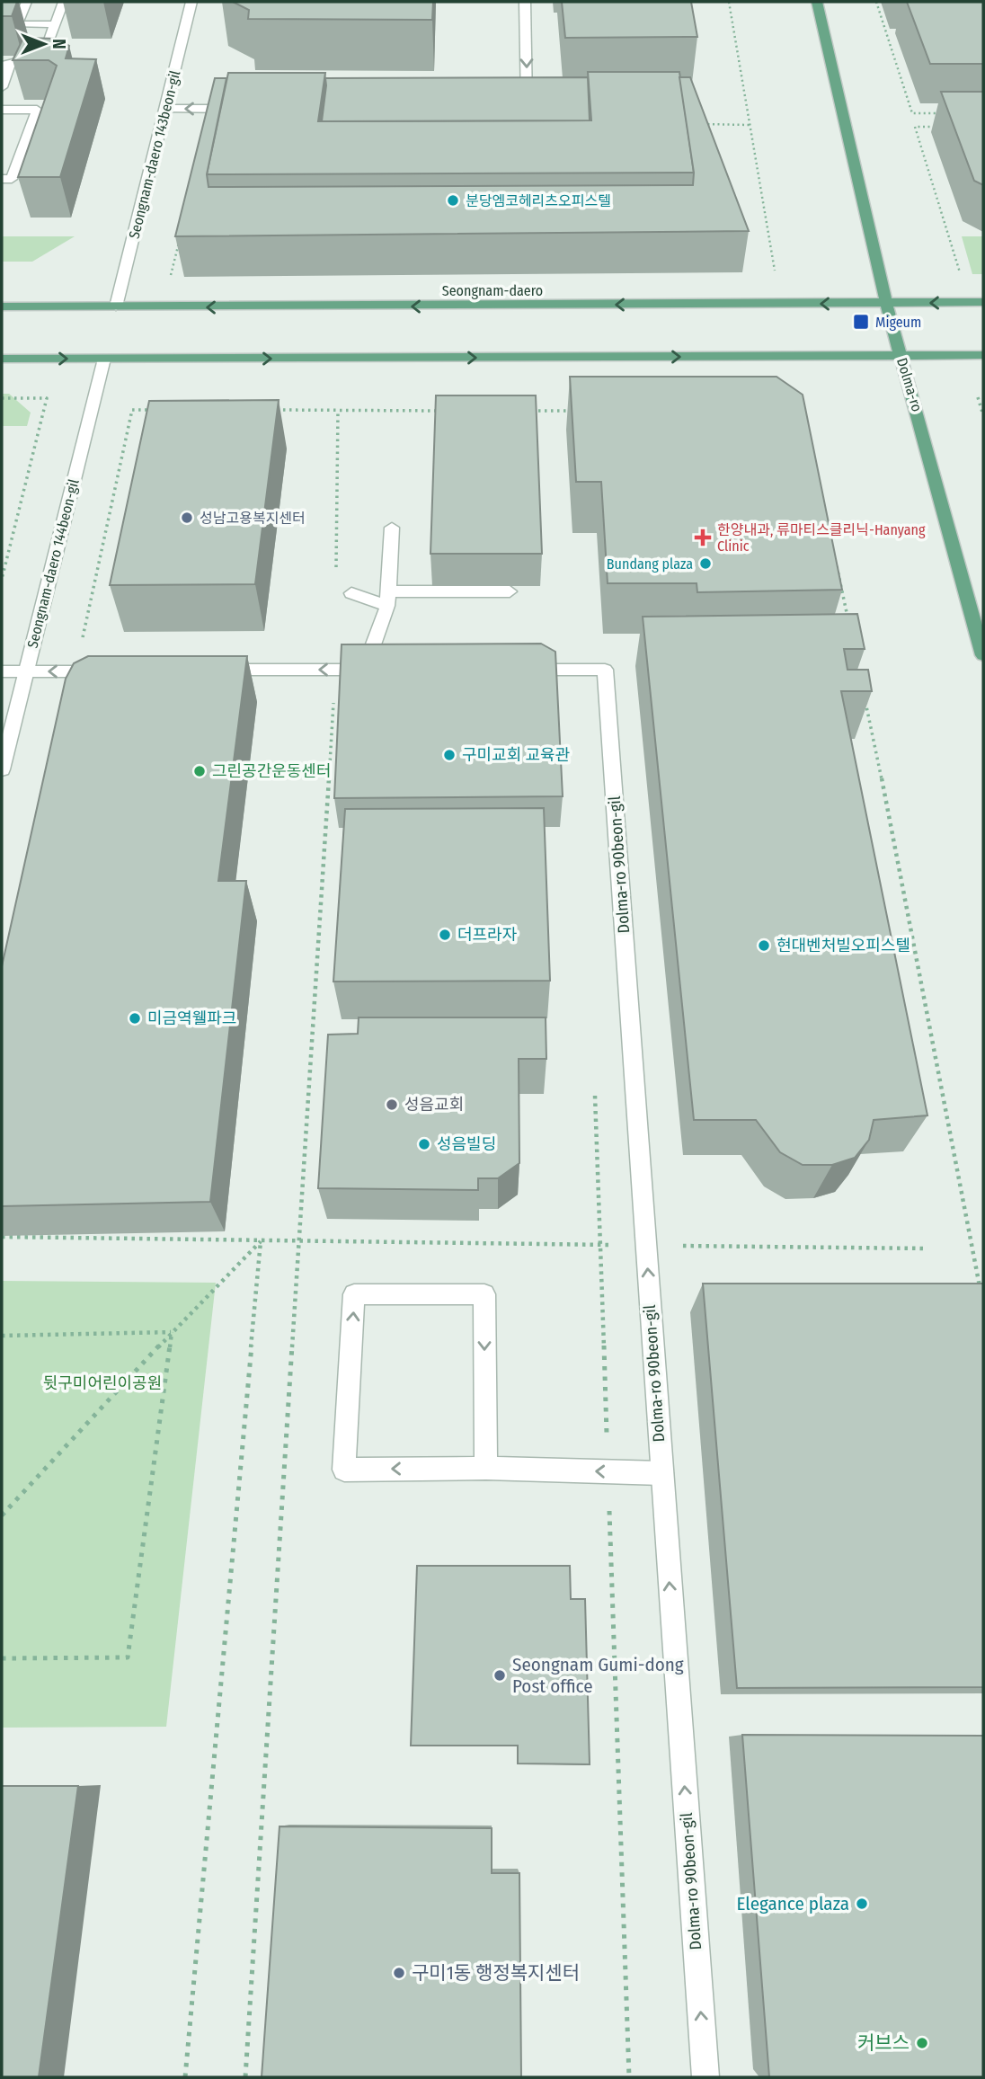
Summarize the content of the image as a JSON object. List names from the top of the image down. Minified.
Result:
{"streets":{"main road":["Seongnam-daero","Dolma-ro"],"street":["Seongnam-daero 143beon-gil","Seongnam-daero 144beon-gil","Dolma-ro 90beon-gil"]},"crossings":[["Seongnam-daero 143beon-gil","Seongnam-daero"],["Seongnam-daero","Dolma-ro"]],"one_way":["Dolma-ro 90beon-gil"],"parks":["뒷구미어린이공원"],"places":{"other":["분당엠코헤리츠오피스텔","성남고용복지센터","Bundang plaza","구미교회 교육관","그린공간운동센터","더프라자","현대벤처빌오피스텔","미금역웰파크","성음교회","성음빌딩","Seongnam Gumi-dong Post office","Elegance plaza","구미1동 행정복지센터","커브스"],"transit":["Migeum"],"health":["한양내과, 류마티스클리닉-Hanyang Clinic"]},"north":"right"}
